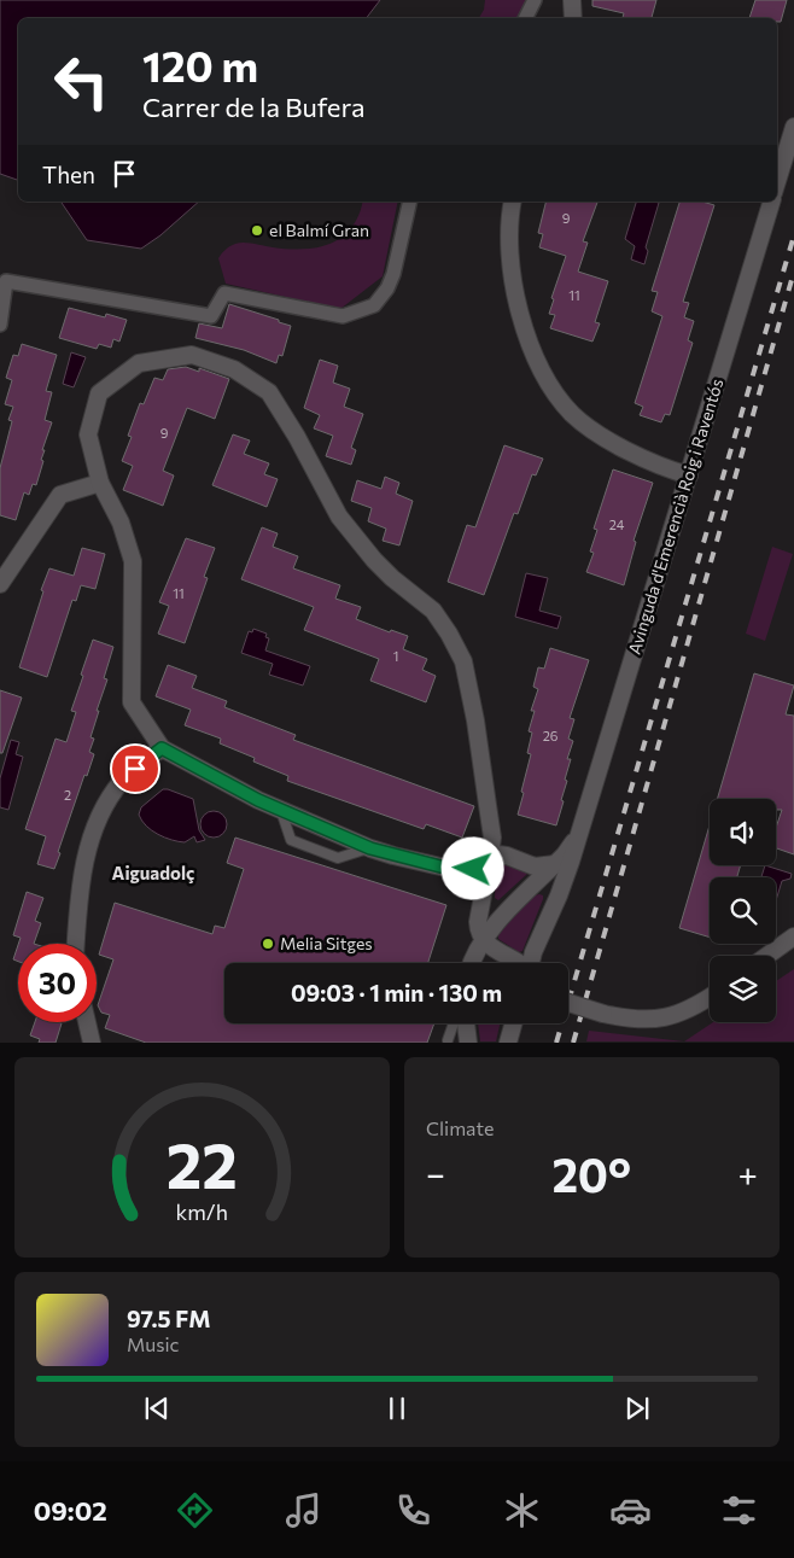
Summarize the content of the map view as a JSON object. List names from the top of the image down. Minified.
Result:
{"streets":{"street":["Avinguda d'Emerencià Roig i Raventós"]},"districts":["Aiguadolç"],"places":["el Balmí Gran","Melia Sitges"],"house_numbers":["9","11","9","24","11","1","26","2"],"page":{"turn":["120 m","Carrer de la Bufera"],"then":"Then","limit":"30","trip":"09:03 · 1 min · 130 m","tile":"Climate","heat":["−","20°","+"],"song":["97.5 FM","Music"],"tabs":"09:02","gauge":["22","km/h"]}}
